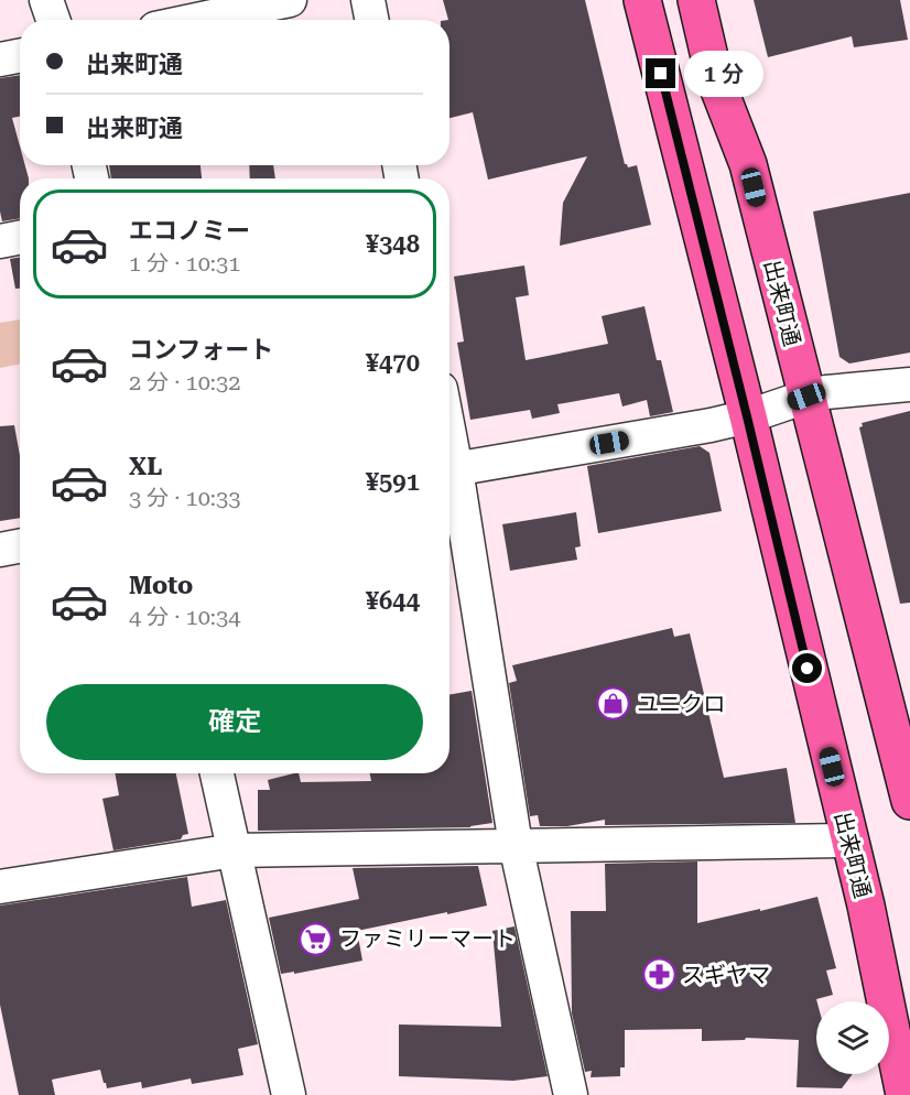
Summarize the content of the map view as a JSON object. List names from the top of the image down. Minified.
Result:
{"streets":{"main road":["出来町通"]},"places":{"shop":["ユニクロ"],"supermarket":["ファミリーマート"],"pharmacy":["スギヤマ"]},"page":{"banner":["出来町通","出来町通"],"bubble":"1 分","list":[{"name":"エコノミー","note":"1 分 · 10:31","value":"¥348"},{"name":"コンフォート","note":"2 分 · 10:32","value":"¥470"},{"name":"XL","note":"3 分 · 10:33","value":"¥591"},{"name":"Moto","note":"4 分 · 10:34","value":"¥644"}],"buttons":"確定"}}
